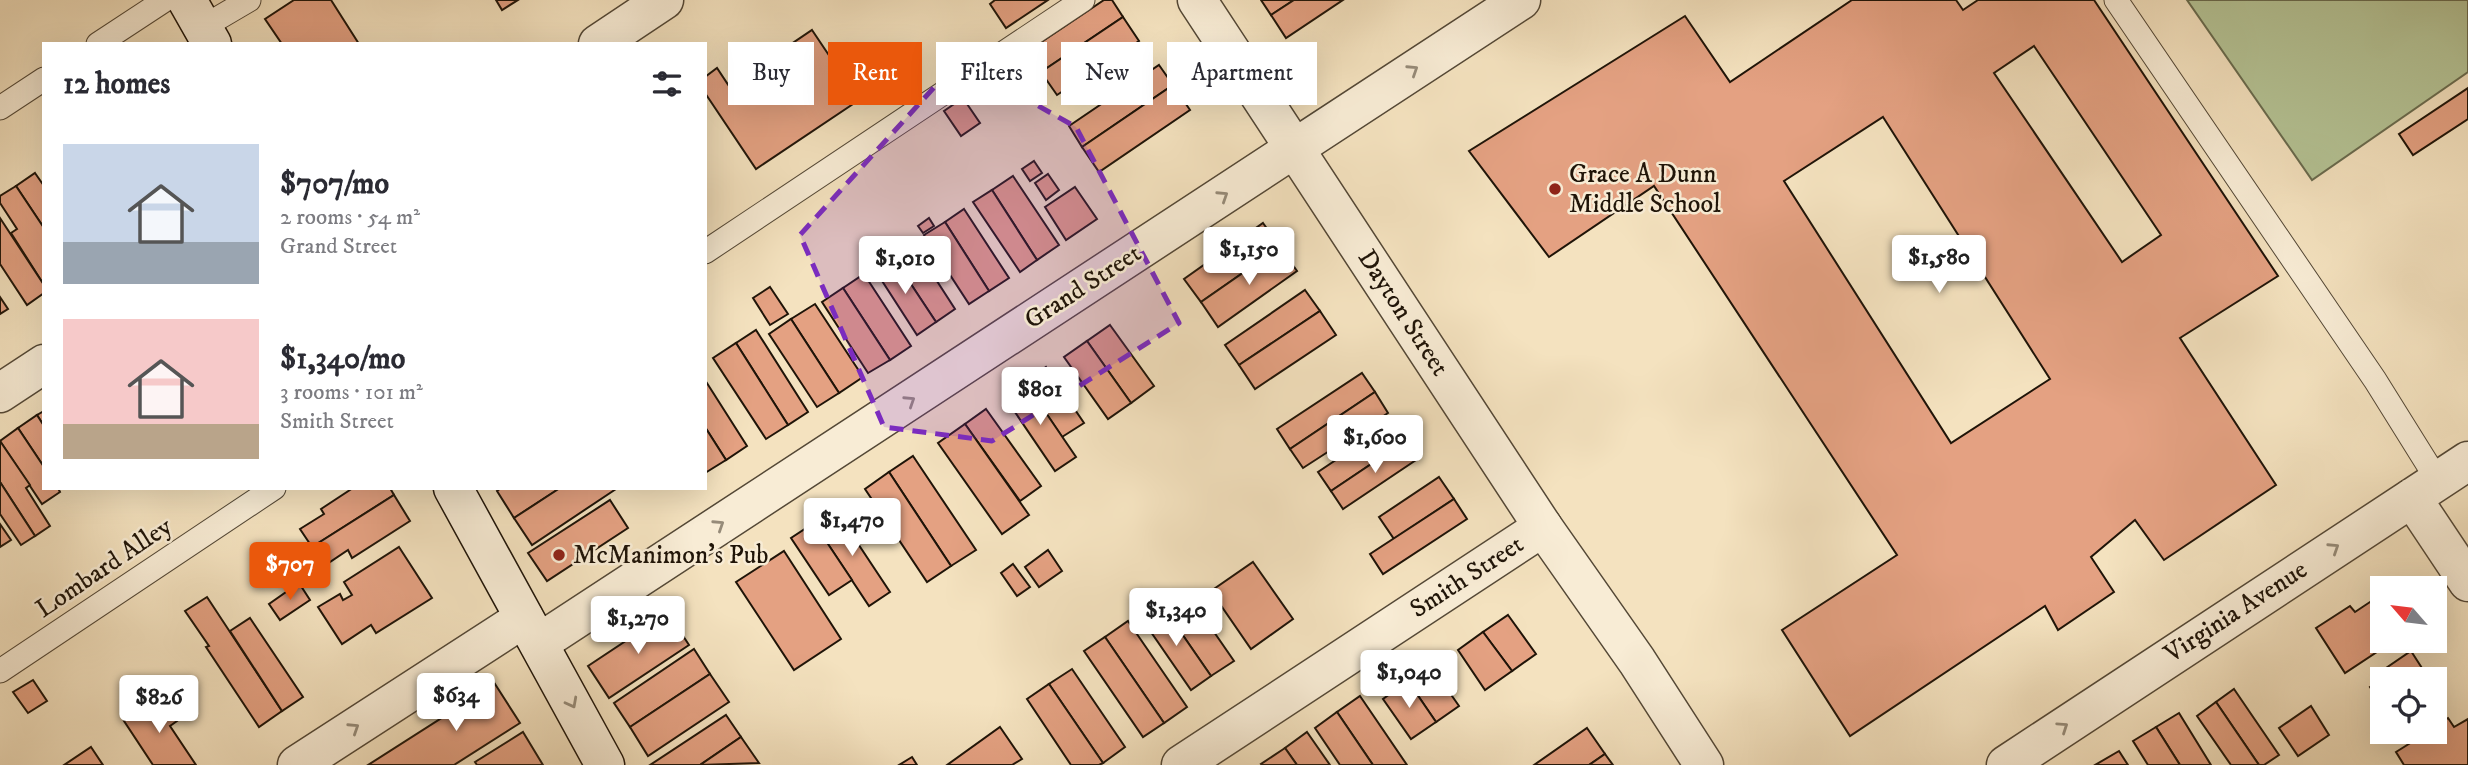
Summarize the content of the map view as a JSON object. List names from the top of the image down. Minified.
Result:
{"streets":{"street":["Grand Street","Dayton Street","Smith Street","Virginia Avenue"],"lane":["Lombard Alley"]},"crossings":[["Grand Street","Dayton Street"],["Dayton Street","Smith Street"]],"one_way":["Grand Street","Virginia Avenue"],"places":["Grace A Dunn Middle School","McManimon's Pub"],"north":"top left","page":{"chip":["Buy","Rent","Filters","New","Apartment"],"heading":"12 homes","list":[{"name":"$707/mo","note":"2 rooms · 54 m² · Grand Street"},{"name":"$1,340/mo","note":"3 rooms · 101 m² · Smith Street"}],"price":["$1,150","$1,580","$1,010","$801","$1,600","$1,470","$707","$1,340","$1,270","$1,040","$634","$826"]}}
